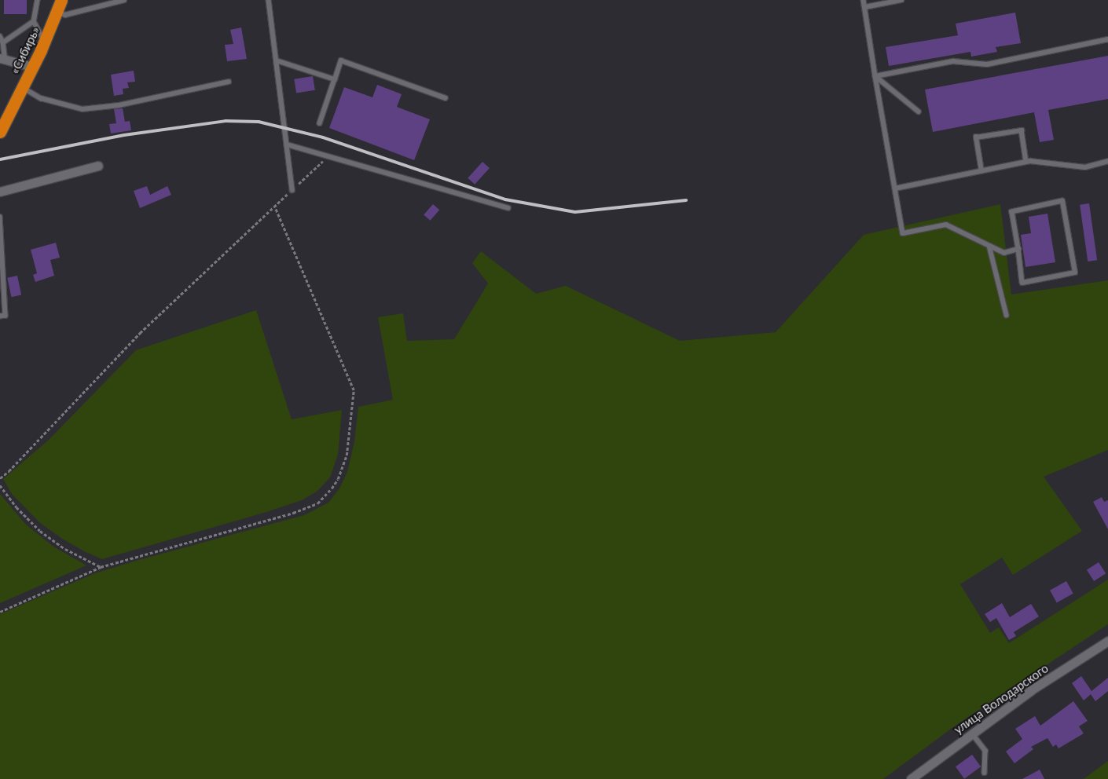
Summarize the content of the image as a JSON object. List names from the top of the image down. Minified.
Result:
{"streets":{"highway":["«Сибирь»"],"street":["улица Володарского"]}}
